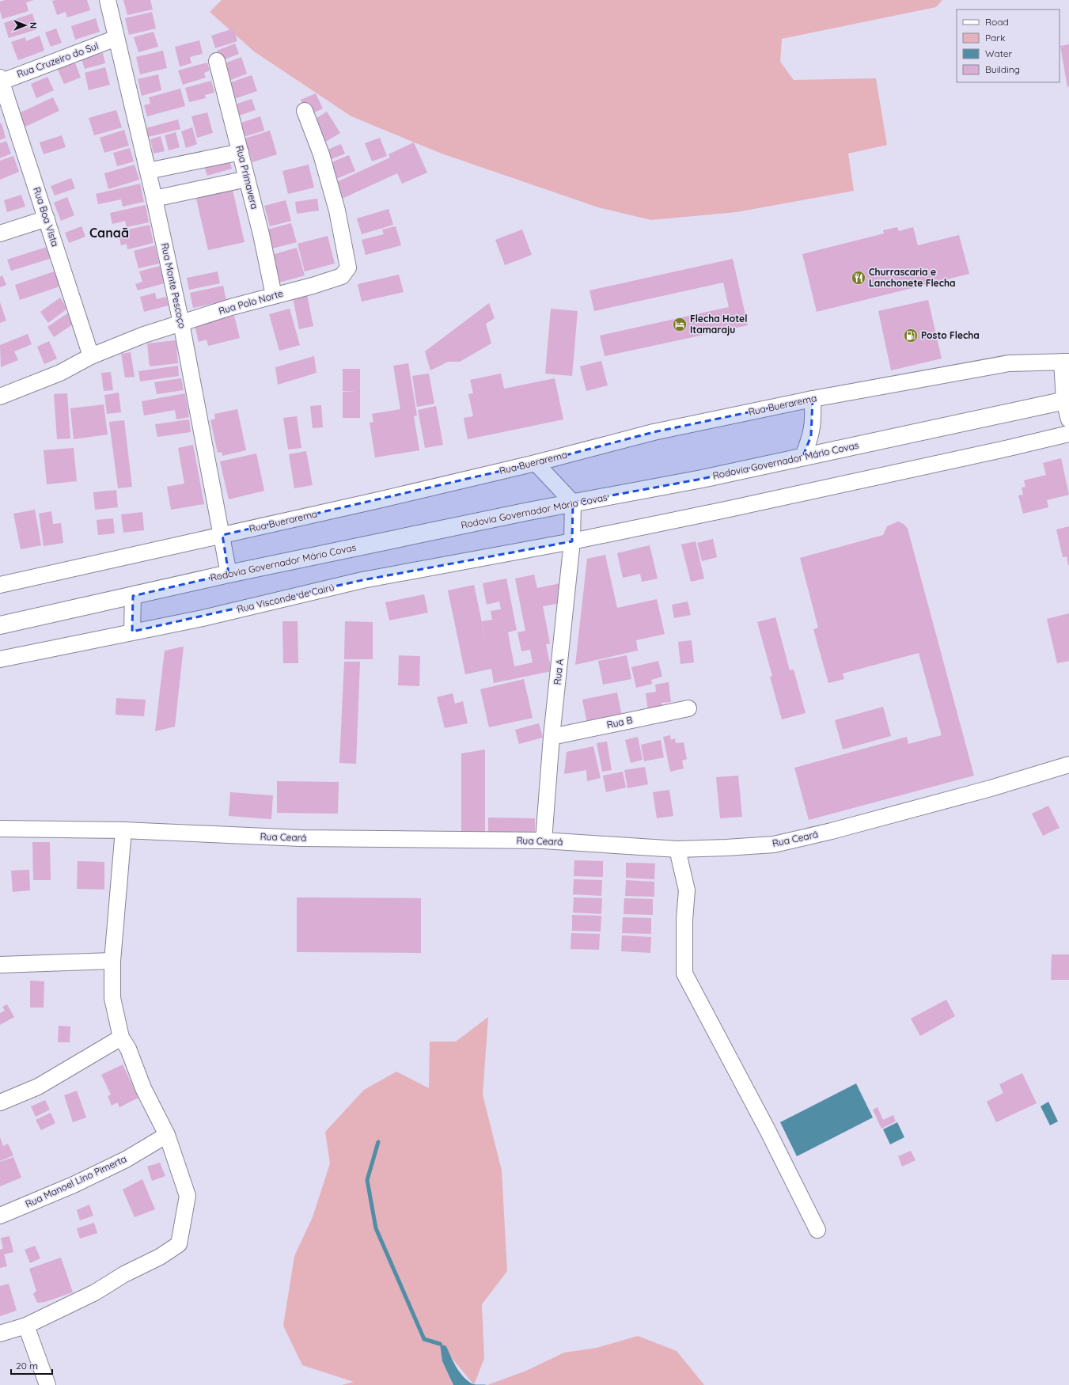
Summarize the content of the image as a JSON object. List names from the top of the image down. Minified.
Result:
{"streets":{"highway":["Rodovia Governador Mário Covas"],"street":["Rua Cruzeiro do Sul","Rua Primavera","Rua Boa Vista","Rua Monte Pescoço","Rua Polo Norte","Rua Buerarema","Rua Visconde de Cairú","Rua A","Rua B","Rua Ceará","Rua Manoel Lino Pimerta"]},"crossings":[["Rua Cruzeiro do Sul","Rua Boa Vista"],["Rua Cruzeiro do Sul","Rua Monte Pescoço"],["Rua Primavera","Rua Polo Norte"],["Rua Boa Vista","Rua Polo Norte"],["Rua Monte Pescoço","Rua Polo Norte"],["Rua Monte Pescoço","Rua Buerarema"],["Rua Monte Pescoço","Rodovia Governador Mário Covas"],["Rodovia Governador Mário Covas","Rua A"],["Rua Visconde de Cairú","Rua A"],["Rua A","Rua B"],["Rua A","Rua Ceará"]],"districts":["Canaã"],"places":{"restaurant":["Churrascaria e Lanchonete Flecha"],"hotel":["Flecha Hotel Itamaraju"],"fuel station":["Posto Flecha"]},"legend":["Road","Park","Water","Building"],"scale_bar":"20 m","north":"right"}
